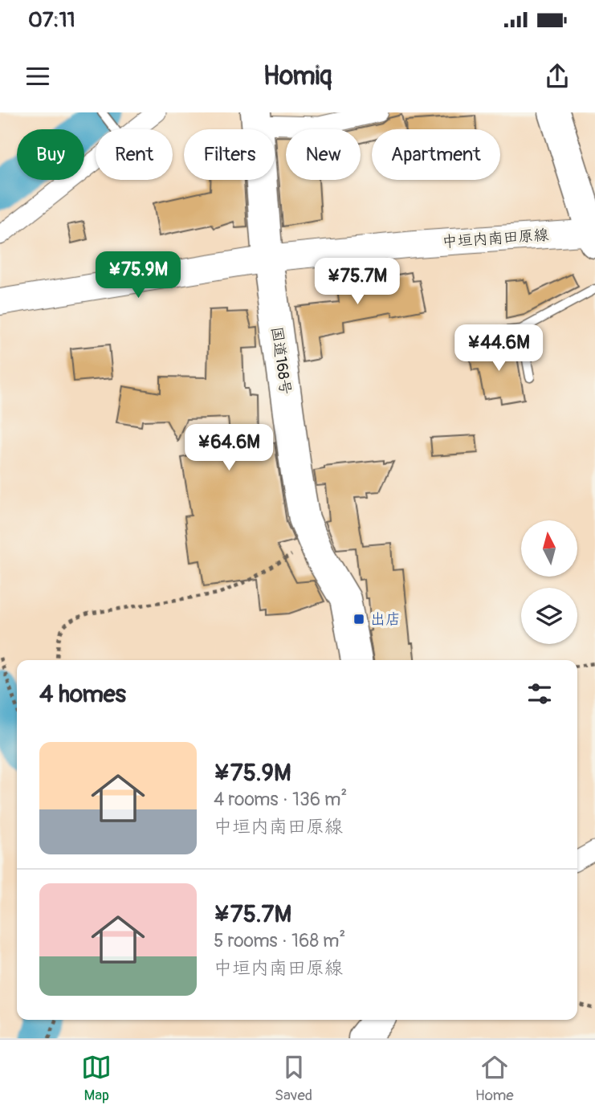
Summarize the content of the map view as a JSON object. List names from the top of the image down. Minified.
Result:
{"streets":{"highway":["国道168号"],"main road":["中垣内南田原線"]},"crossings":[["中垣内南田原線","国道168号"]],"places":{"transit":["出店"]},"north":"top","page":{"status":"07:11","header":"Homiq","chip":["Buy","Rent","Filters","New","Apartment"],"price":["¥75.9M","¥75.7M","¥44.6M","¥64.6M"],"heading":"4 homes","list":[{"name":"¥75.9M","note":"4 rooms · 136 m² · 中垣内南田原線"},{"name":"¥75.7M","note":"5 rooms · 168 m² · 中垣内南田原線"}],"tabs":["Map","Saved","Home"]}}
